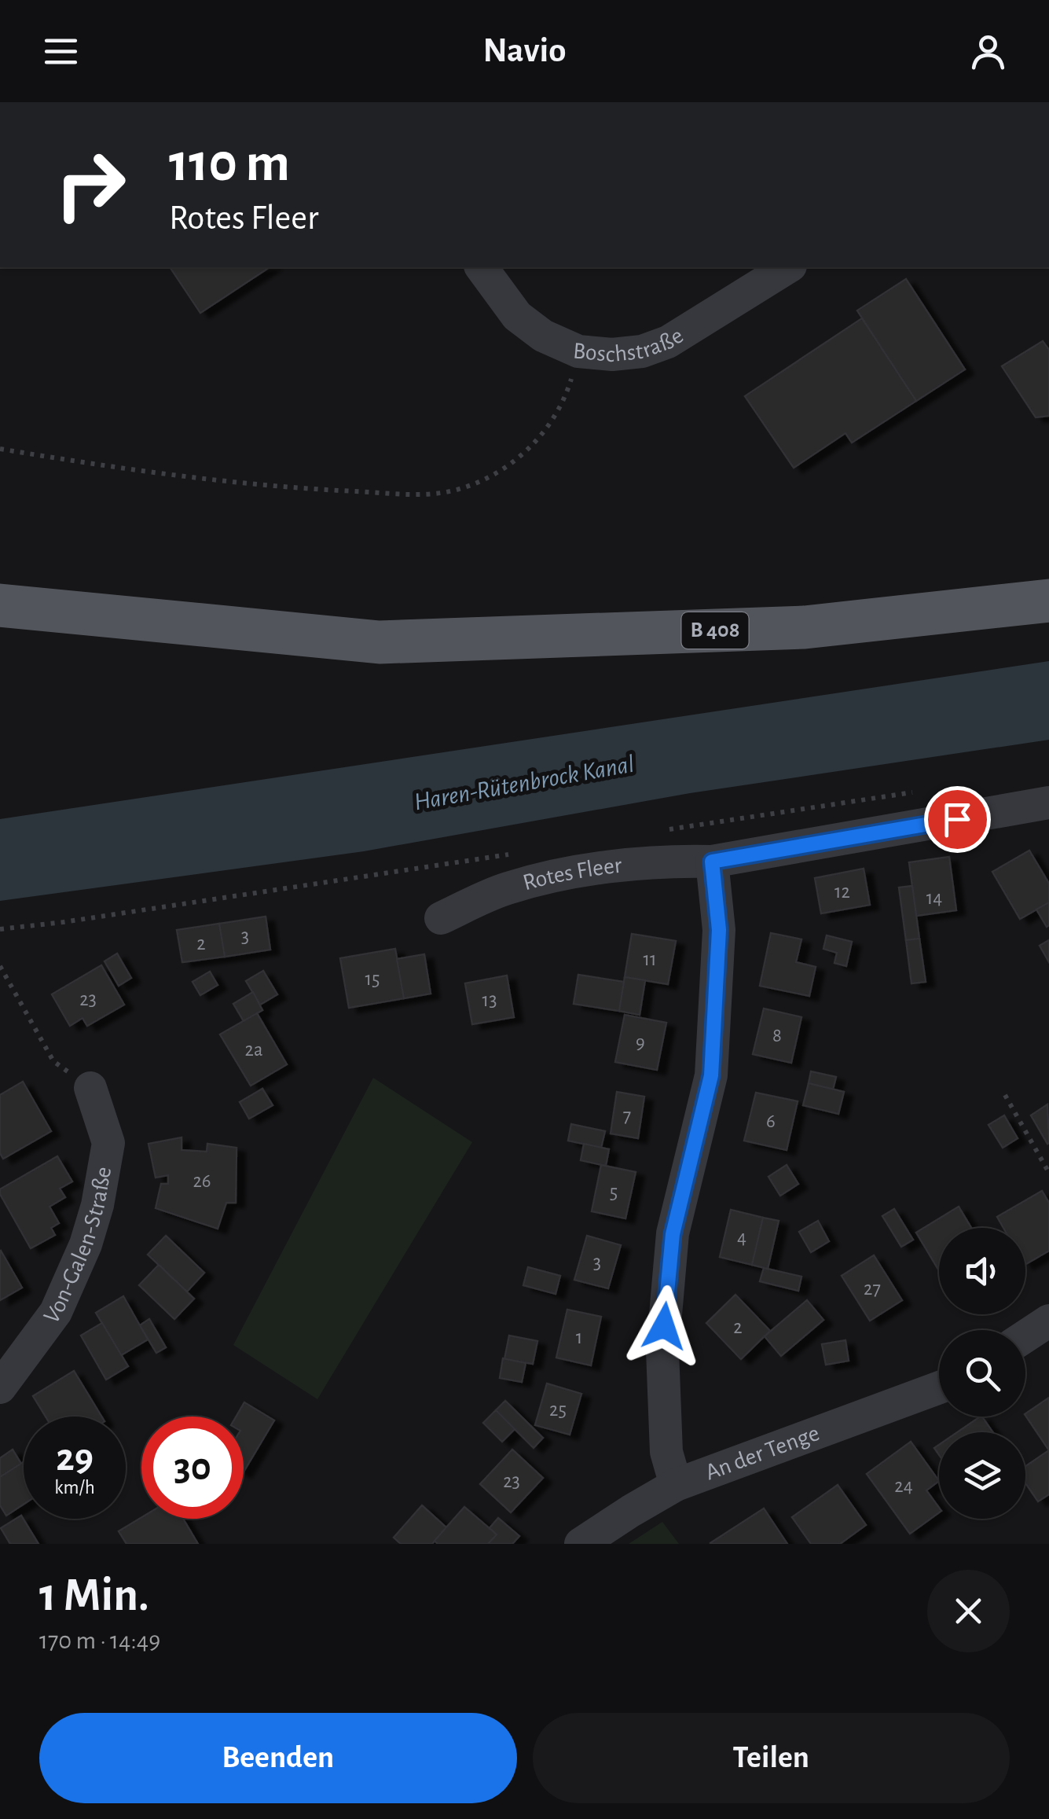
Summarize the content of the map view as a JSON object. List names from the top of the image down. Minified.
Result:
{"streets":{"main road":["B 408"],"street":["Boschstraße","Rotes Fleer","Von-Galen-Straße","An der Tenge"]},"water":["Haren-Rütenbrock Kanal"],"house_numbers":["12","14","3","2","11","15","23","13","8","9","2a","7","6","26","5","4","3","27","2","1","25","23","24"],"page":{"header":"Navio","turn":["110 m","Rotes Fleer"],"speed":"29 km/h","limit":"30","heading":["1 Min.","170 m · 14:49"],"buttons":["Beenden","Teilen"]}}
